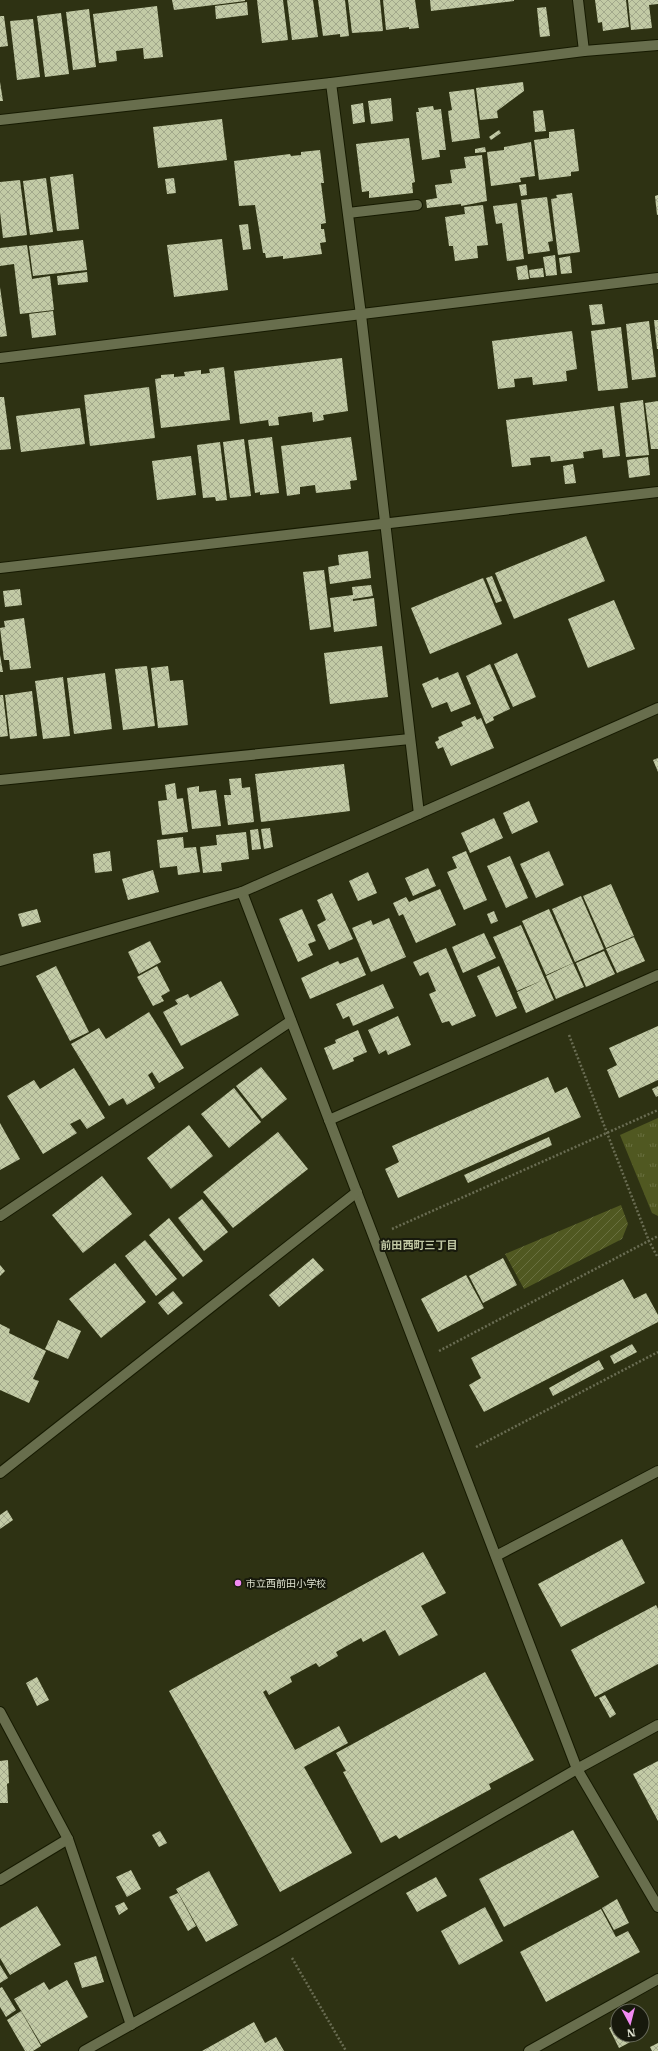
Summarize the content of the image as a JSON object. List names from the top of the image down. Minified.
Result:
{"districts":["前田西町三丁目"],"places":["市立西前田小学校"],"north":"bottom"}
